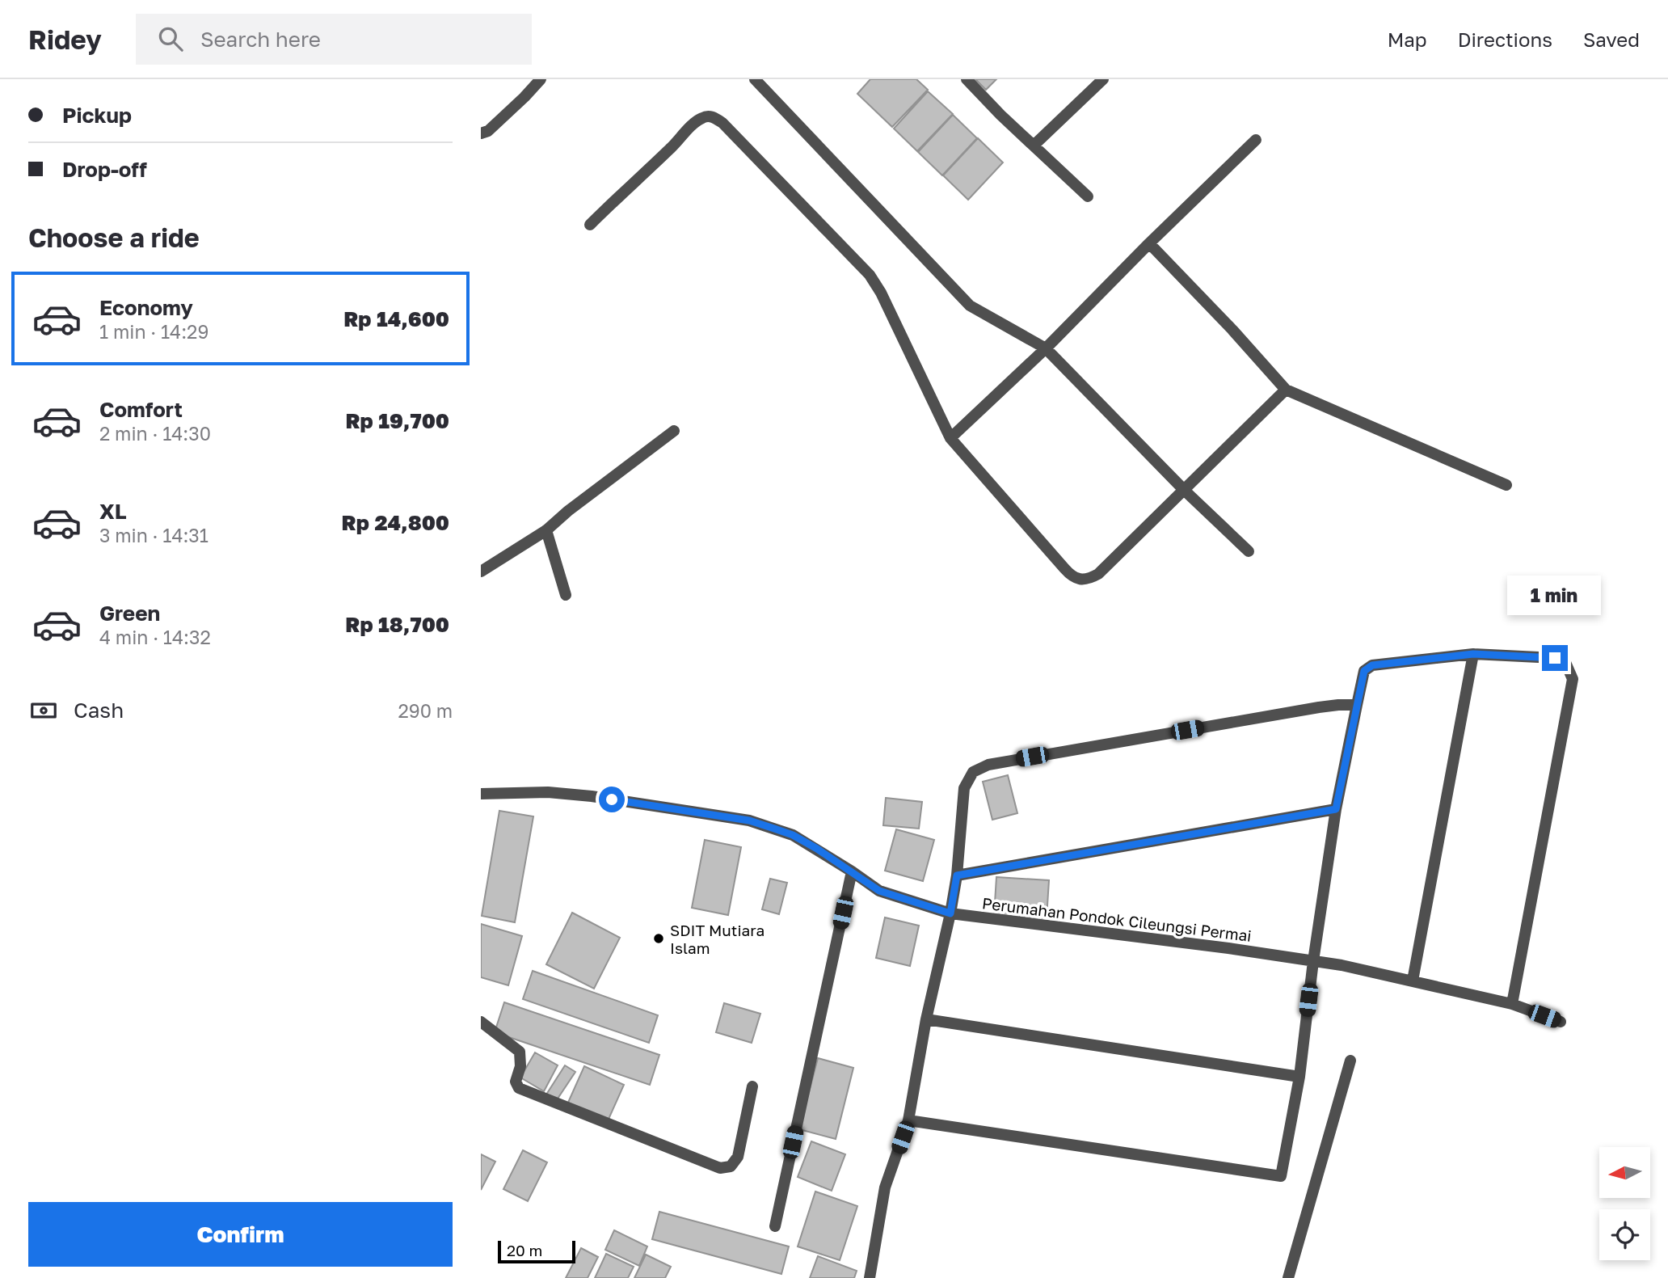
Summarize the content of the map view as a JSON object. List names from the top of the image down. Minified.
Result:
{"streets":{"street":["Perumahan Pondok Cileungsi Permai"]},"places":["SDIT Mutiara Islam"],"scale_bar":"20 m","north":"left","page":{"header":"Ridey","search":"Search here","nav":["Map","Directions","Saved"],"banner":["Pickup","Drop-off"],"heading":"Choose a ride","list":[{"name":"Economy","note":"1 min · 14:29","value":"Rp 14,600"},{"name":"Comfort","note":"2 min · 14:30","value":"Rp 19,700"},{"name":"XL","note":"3 min · 14:31","value":"Rp 24,800"},{"name":"Green","note":"4 min · 14:32","value":"Rp 18,700"}],"bubble":"1 min","pay":["Cash","290 m"],"buttons":"Confirm","scale":"20 m"}}
